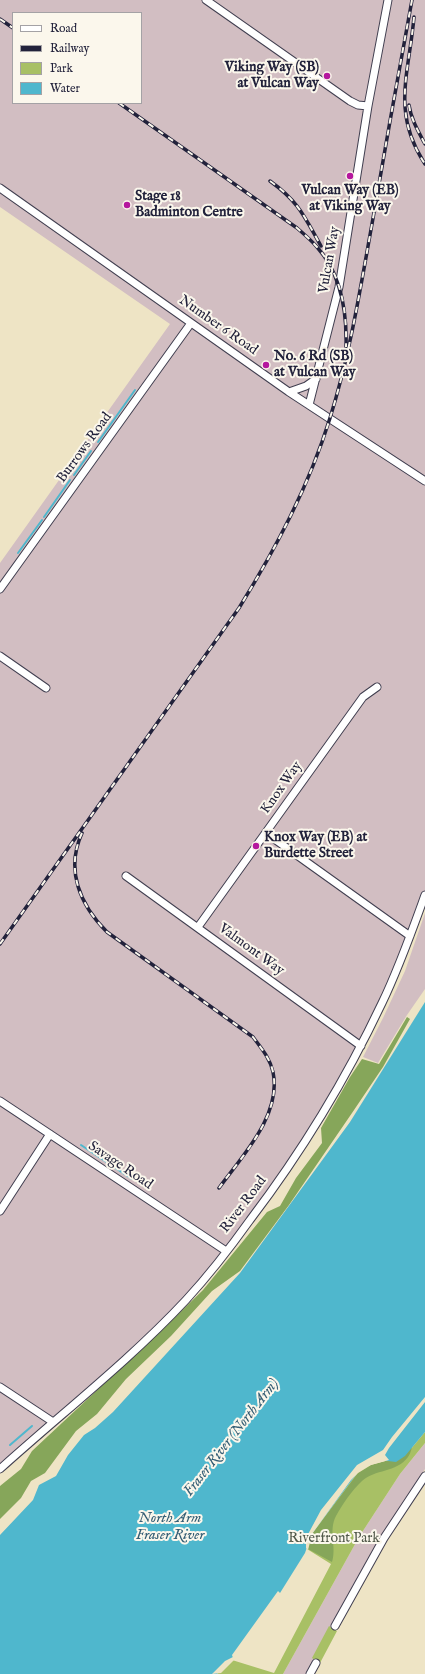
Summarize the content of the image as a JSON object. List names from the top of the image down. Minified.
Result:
{"streets":{"street":["Vulcan Way","Number 6 Road","Burrows Road","Knox Way","Valmont Way","Savage Road","River Road"]},"crossings":[["Vulcan Way","Number 6 Road"],["Number 6 Road","Burrows Road"],["Knox Way","Valmont Way"],["Valmont Way","River Road"],["Savage Road","River Road"]],"water":["Fraser River (North Arm)","North Arm Fraser River"],"parks":["Riverfront Park"],"places":["Viking Way (SB) at Vulcan Way","Vulcan Way (EB) at Viking Way","Stage 18 Badminton Centre","No. 6 Rd (SB) at Vulcan Way","Knox Way (EB) at Burdette Street"],"legend":["Road","Railway","Park","Water"]}
